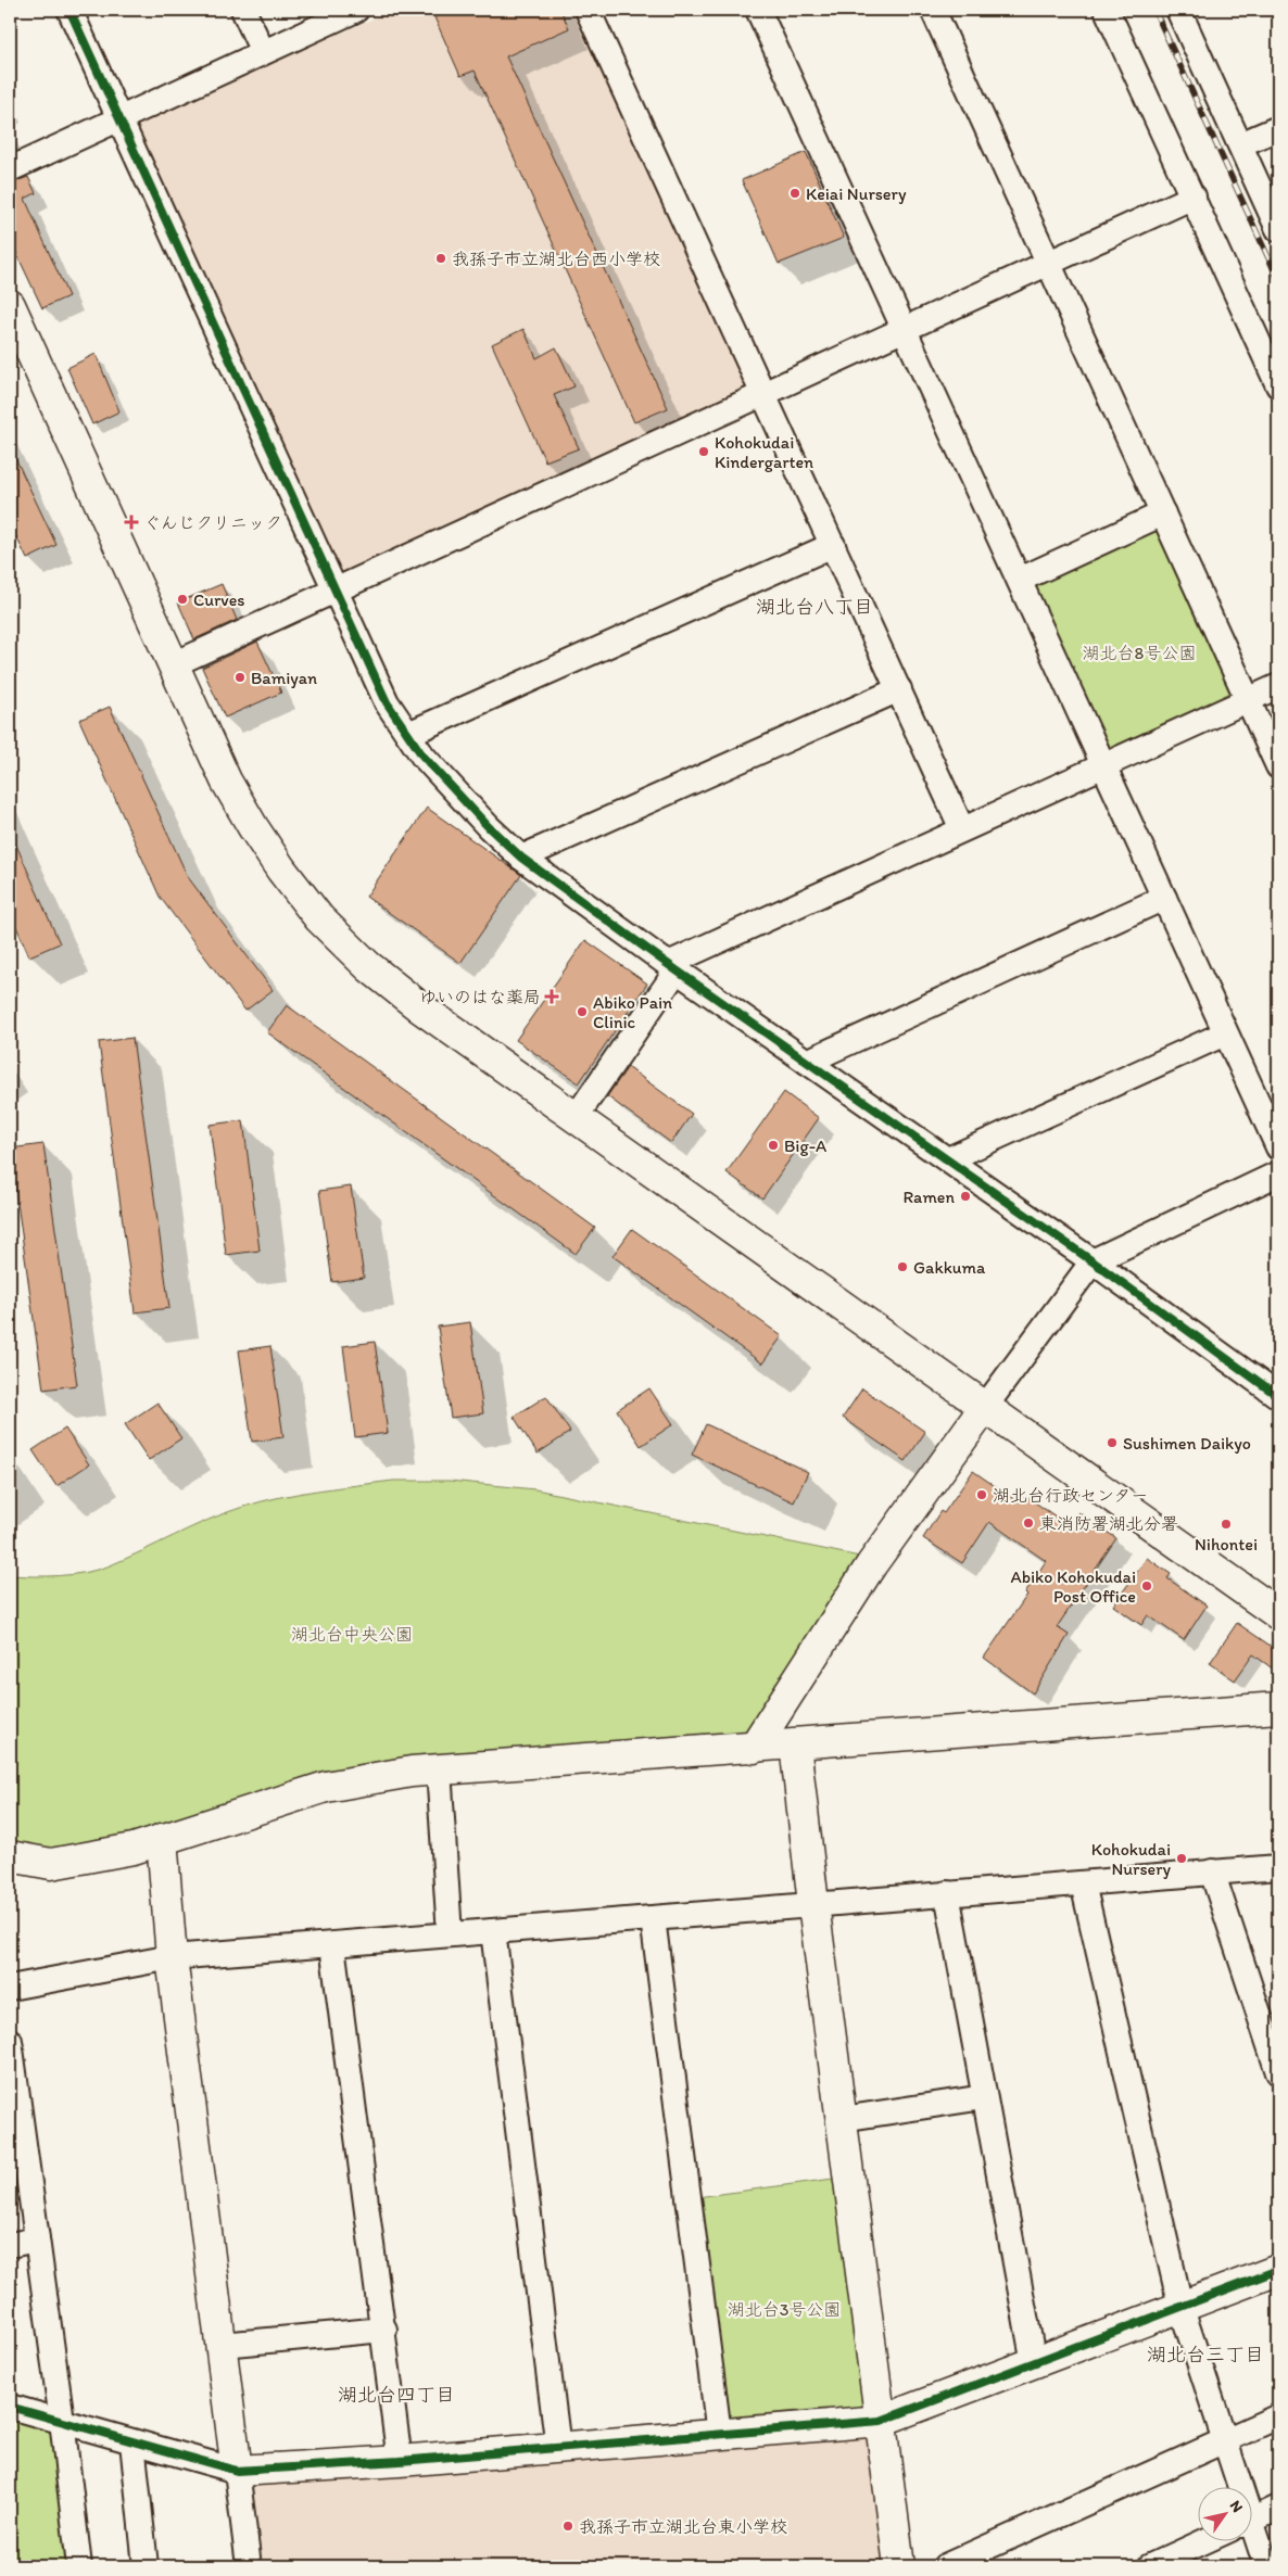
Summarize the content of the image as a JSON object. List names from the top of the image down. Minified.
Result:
{"districts":["湖北台八丁目","湖北台三丁目","湖北台四丁目"],"parks":["湖北台8号公園","湖北台中央公園","湖北台3号公園"],"places":{"other":["Keiai Nursery","我孫子市立湖北台西小学校","Kohokudai Kindergarten","Curves","Bamiyan","Abiko Pain Clinic","Big-A","Ramen","Gakkuma","Sushimen Daikyo","湖北台行政センター","東消防署湖北分署","Nihontei","Abiko Kohokudai Post Office","Kohokudai Nursery","我孫子市立湖北台東小学校"],"health":["ぐんじクリニック","ゆいのはな薬局"]},"north":"top right"}
